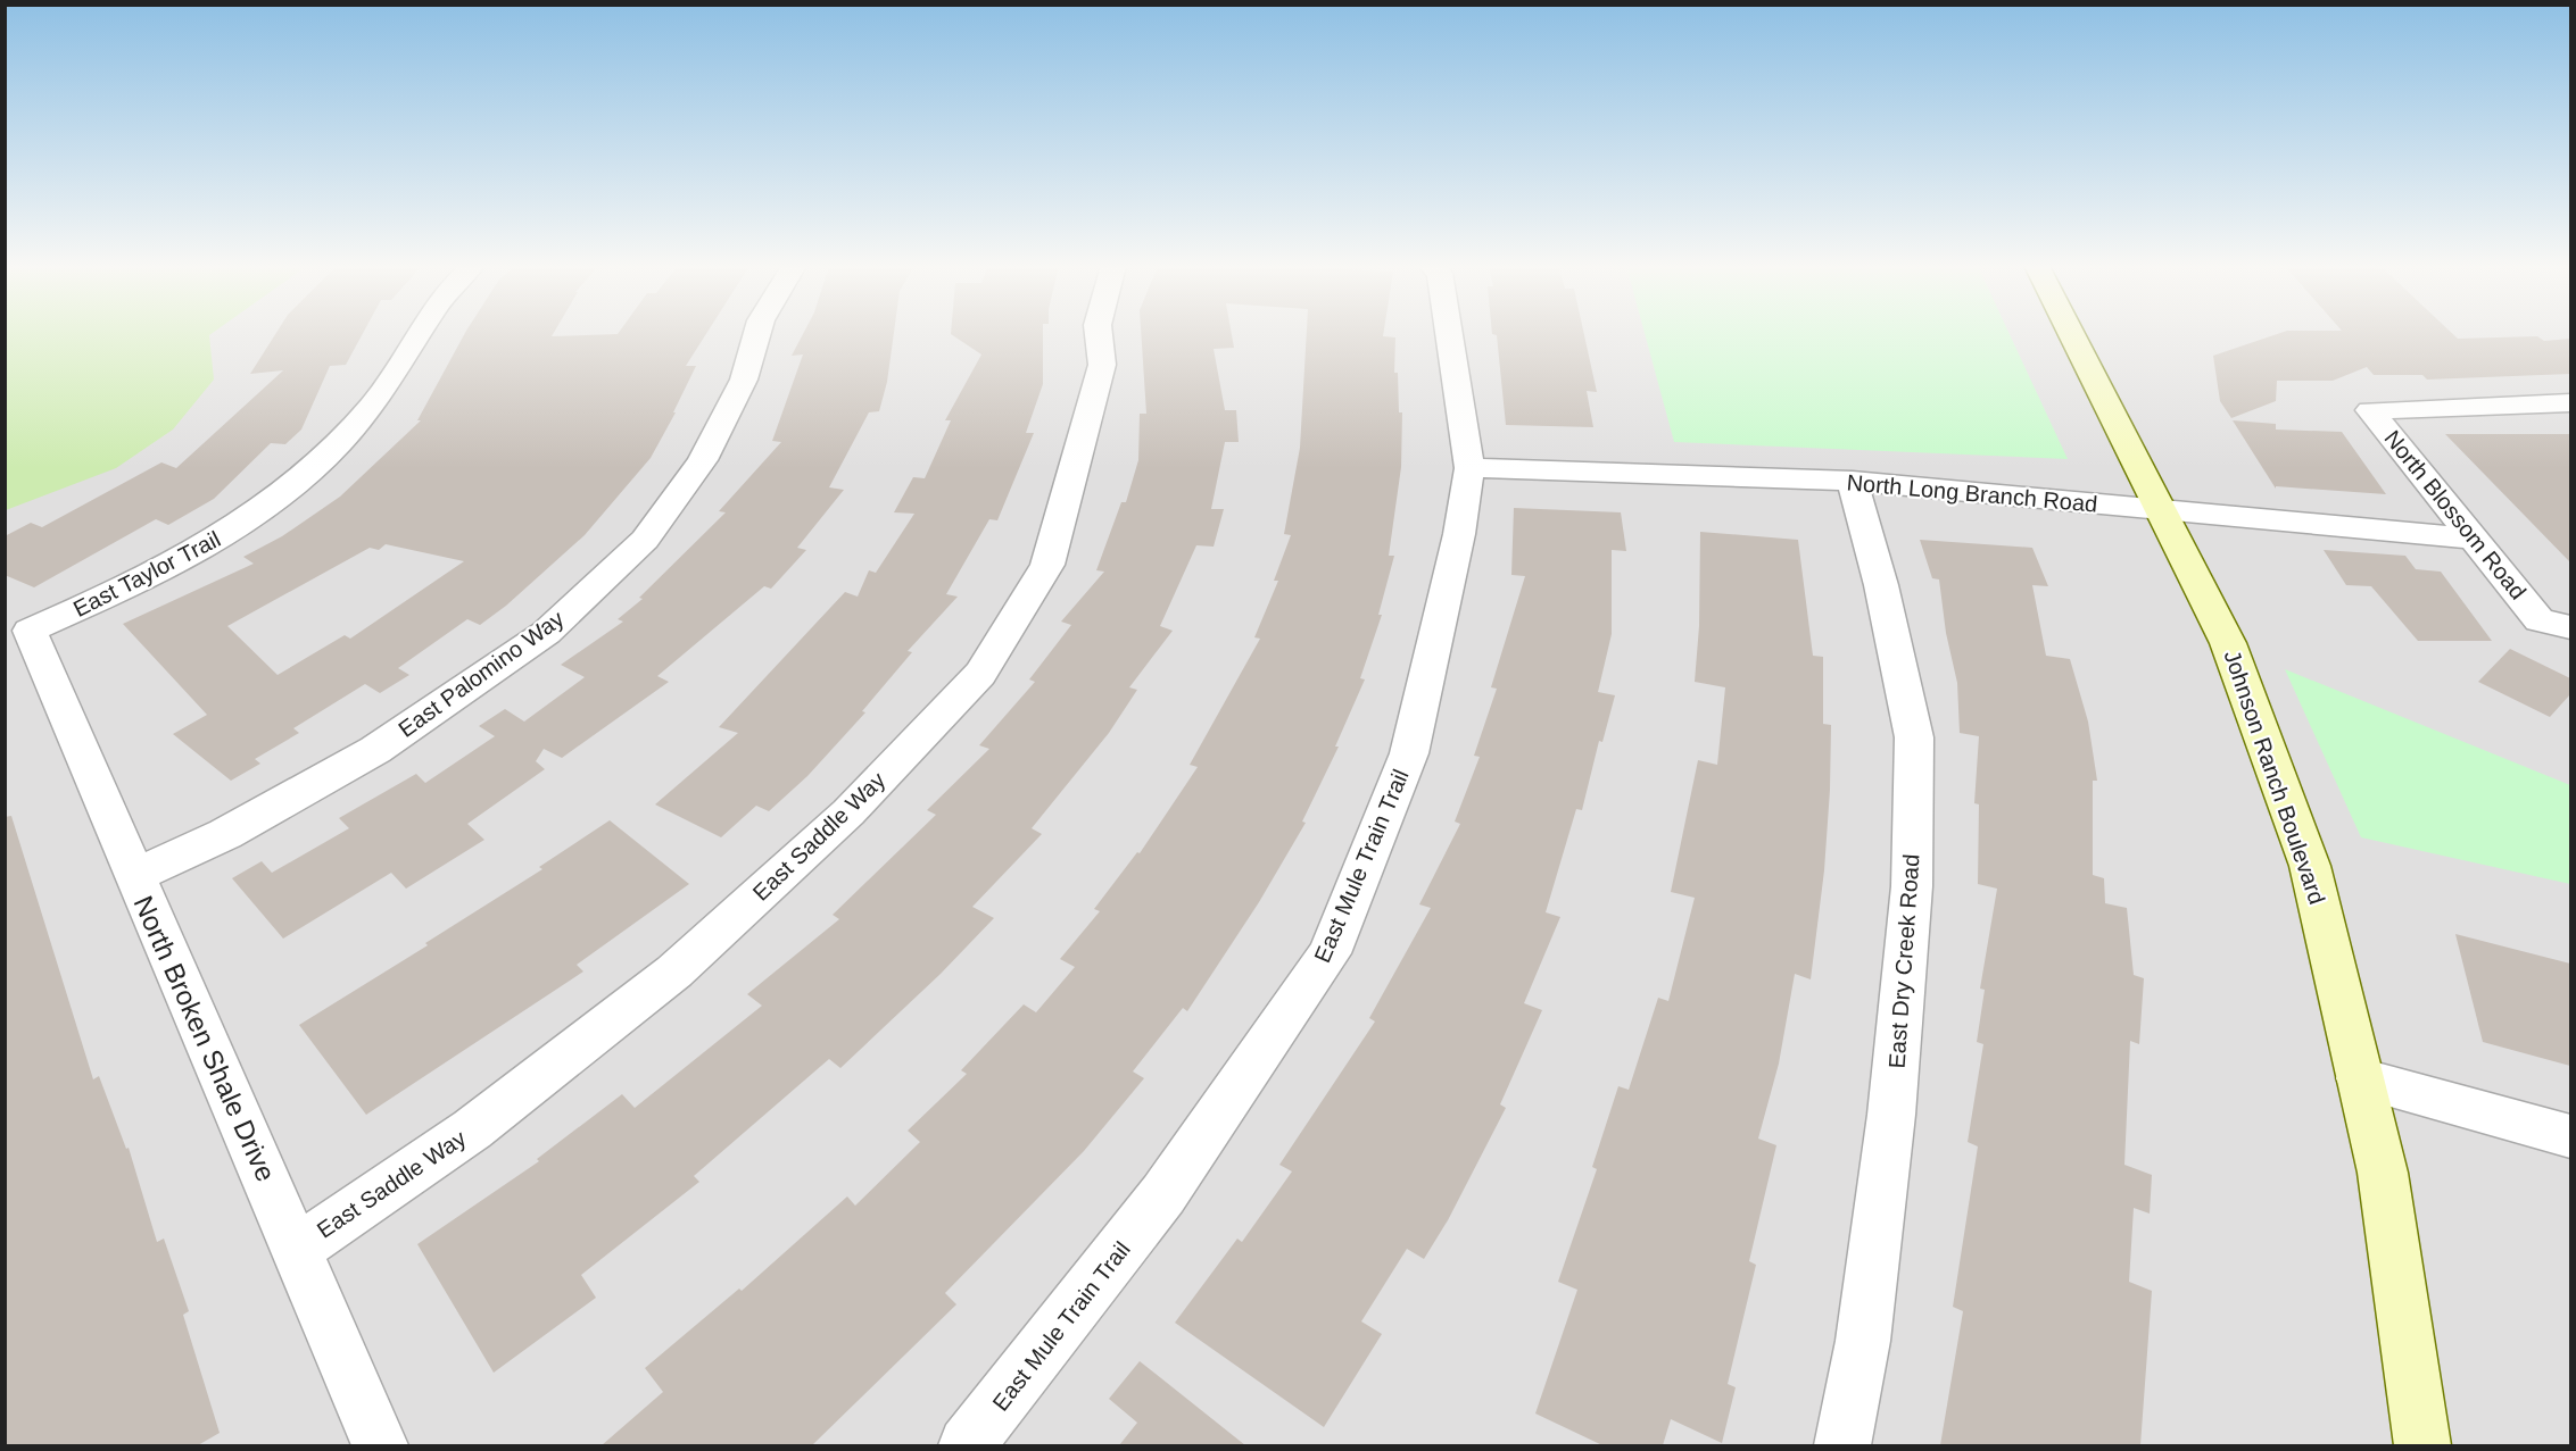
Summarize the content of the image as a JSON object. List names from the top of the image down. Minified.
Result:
{"streets":{"street":["North Long Branch Road","North Blossom Road","East Taylor Trail","East Palomino Way","Johnson Ranch Boulevard","East Saddle Way","East Mule Train Trail","East Dry Creek Road","North Broken Shale Drive"]},"crossings":[["North Long Branch Road","North Blossom Road"],["North Long Branch Road","Johnson Ranch Boulevard"],["North Long Branch Road","East Mule Train Trail"],["North Long Branch Road","East Dry Creek Road"],["East Taylor Trail","North Broken Shale Drive"],["East Palomino Way","North Broken Shale Drive"],["East Saddle Way","North Broken Shale Drive"]]}
